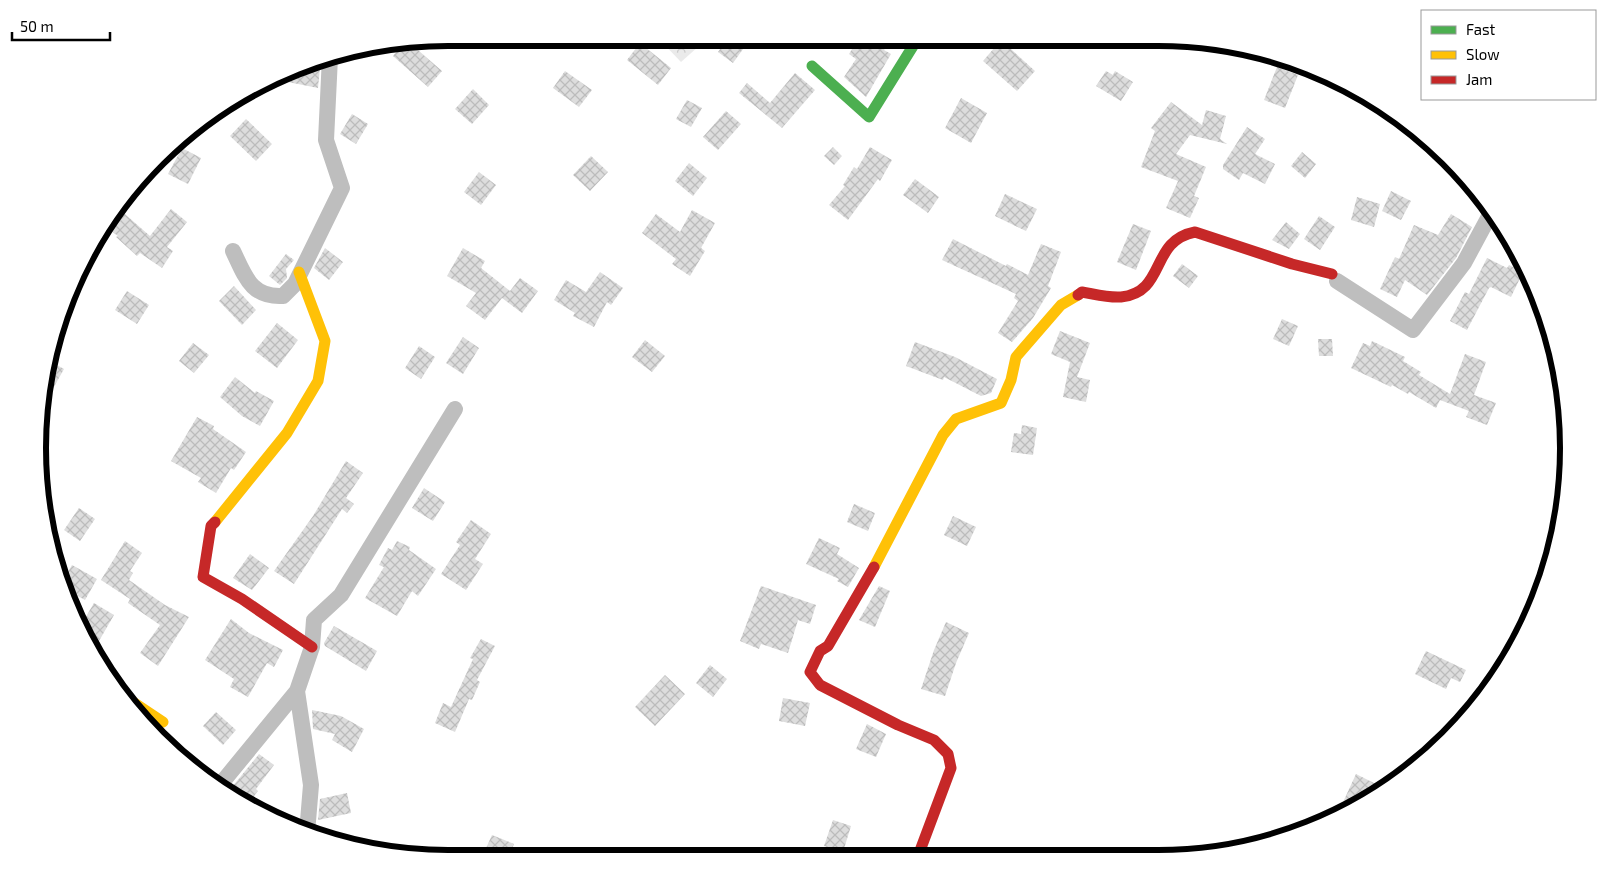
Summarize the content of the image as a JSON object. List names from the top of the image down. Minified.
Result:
{"legend":["Fast","Slow","Jam"],"scale_bar":"50 m"}
